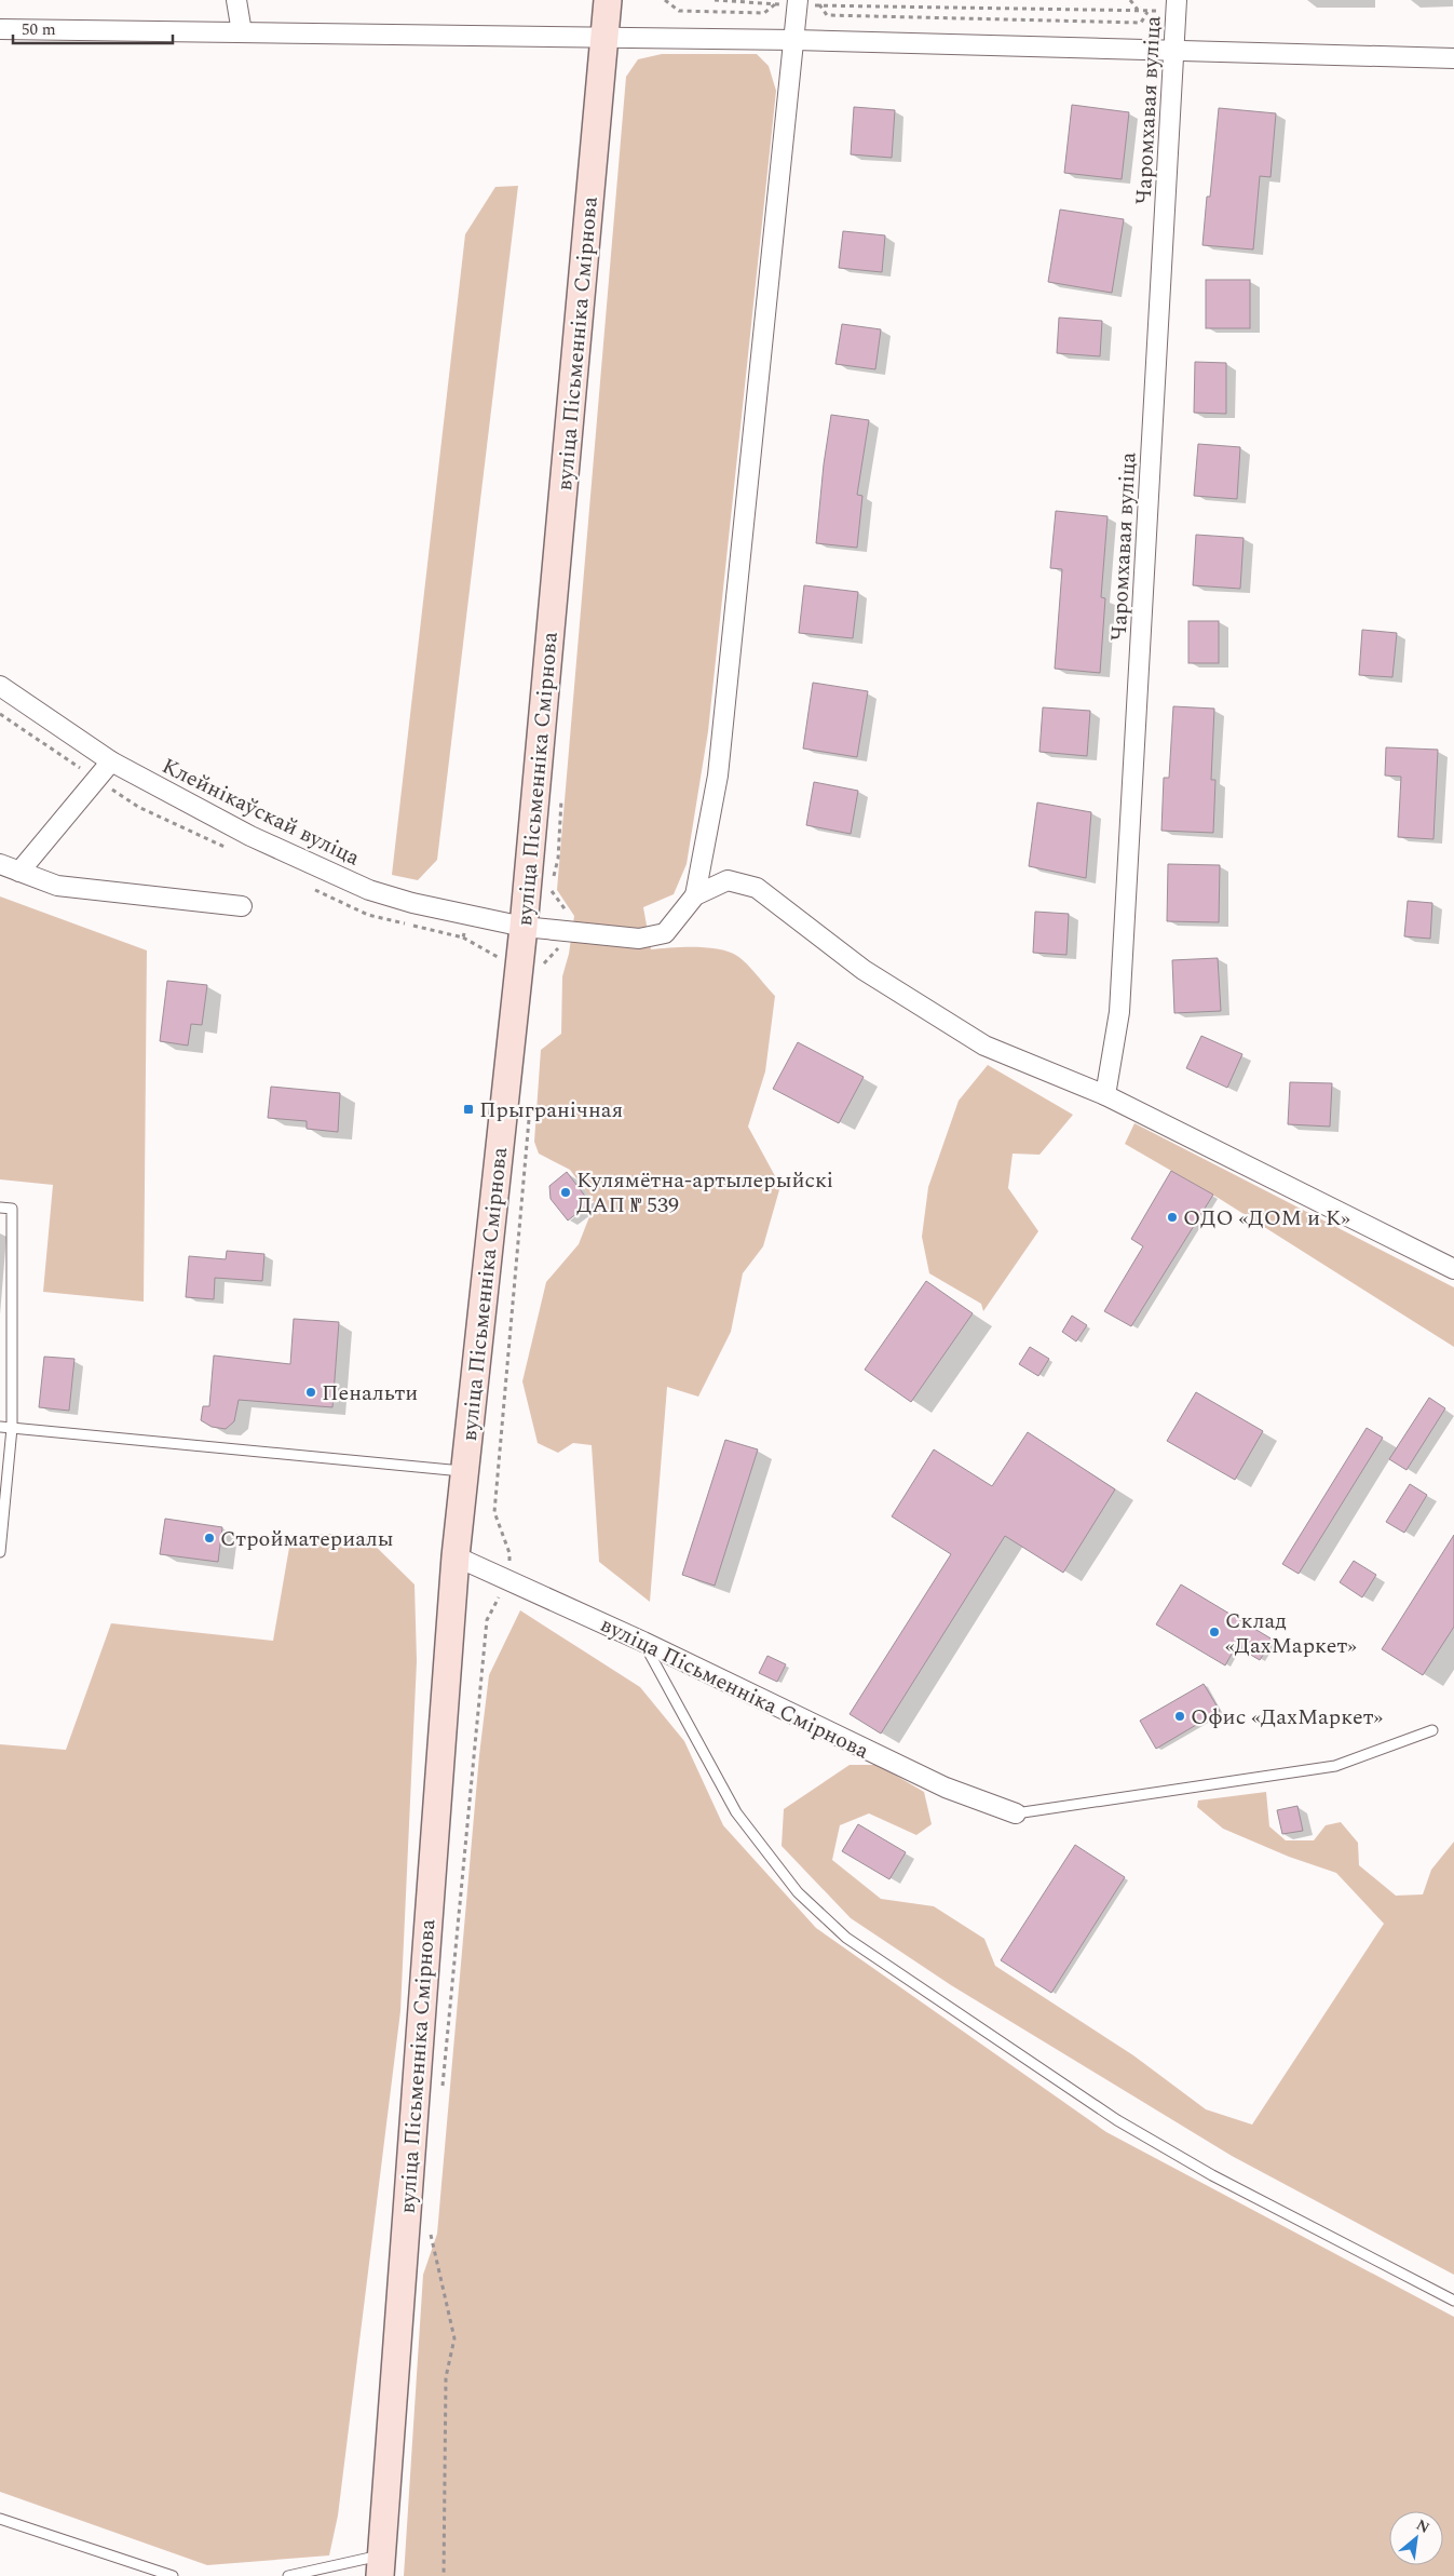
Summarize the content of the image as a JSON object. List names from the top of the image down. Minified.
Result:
{"streets":{"main road":["вуліца Пісьменніка Смірнова"],"street":["Чаромхавая вуліца","Клейнікаўскай вуліца"]},"crossings":[["вуліца Пісьменніка Смірнова","Клейнікаўскай вуліца"]],"places":{"transit":["Прыгранічная"],"other":["Кулямётна-артылерыйскі ДАП № 539","ОДО «ДОМ и К»","Пенальти","Стройматериалы","Склад «ДахМаркет»","Офис «ДахМаркет»"]},"scale_bar":"50 m","north":"top right"}
